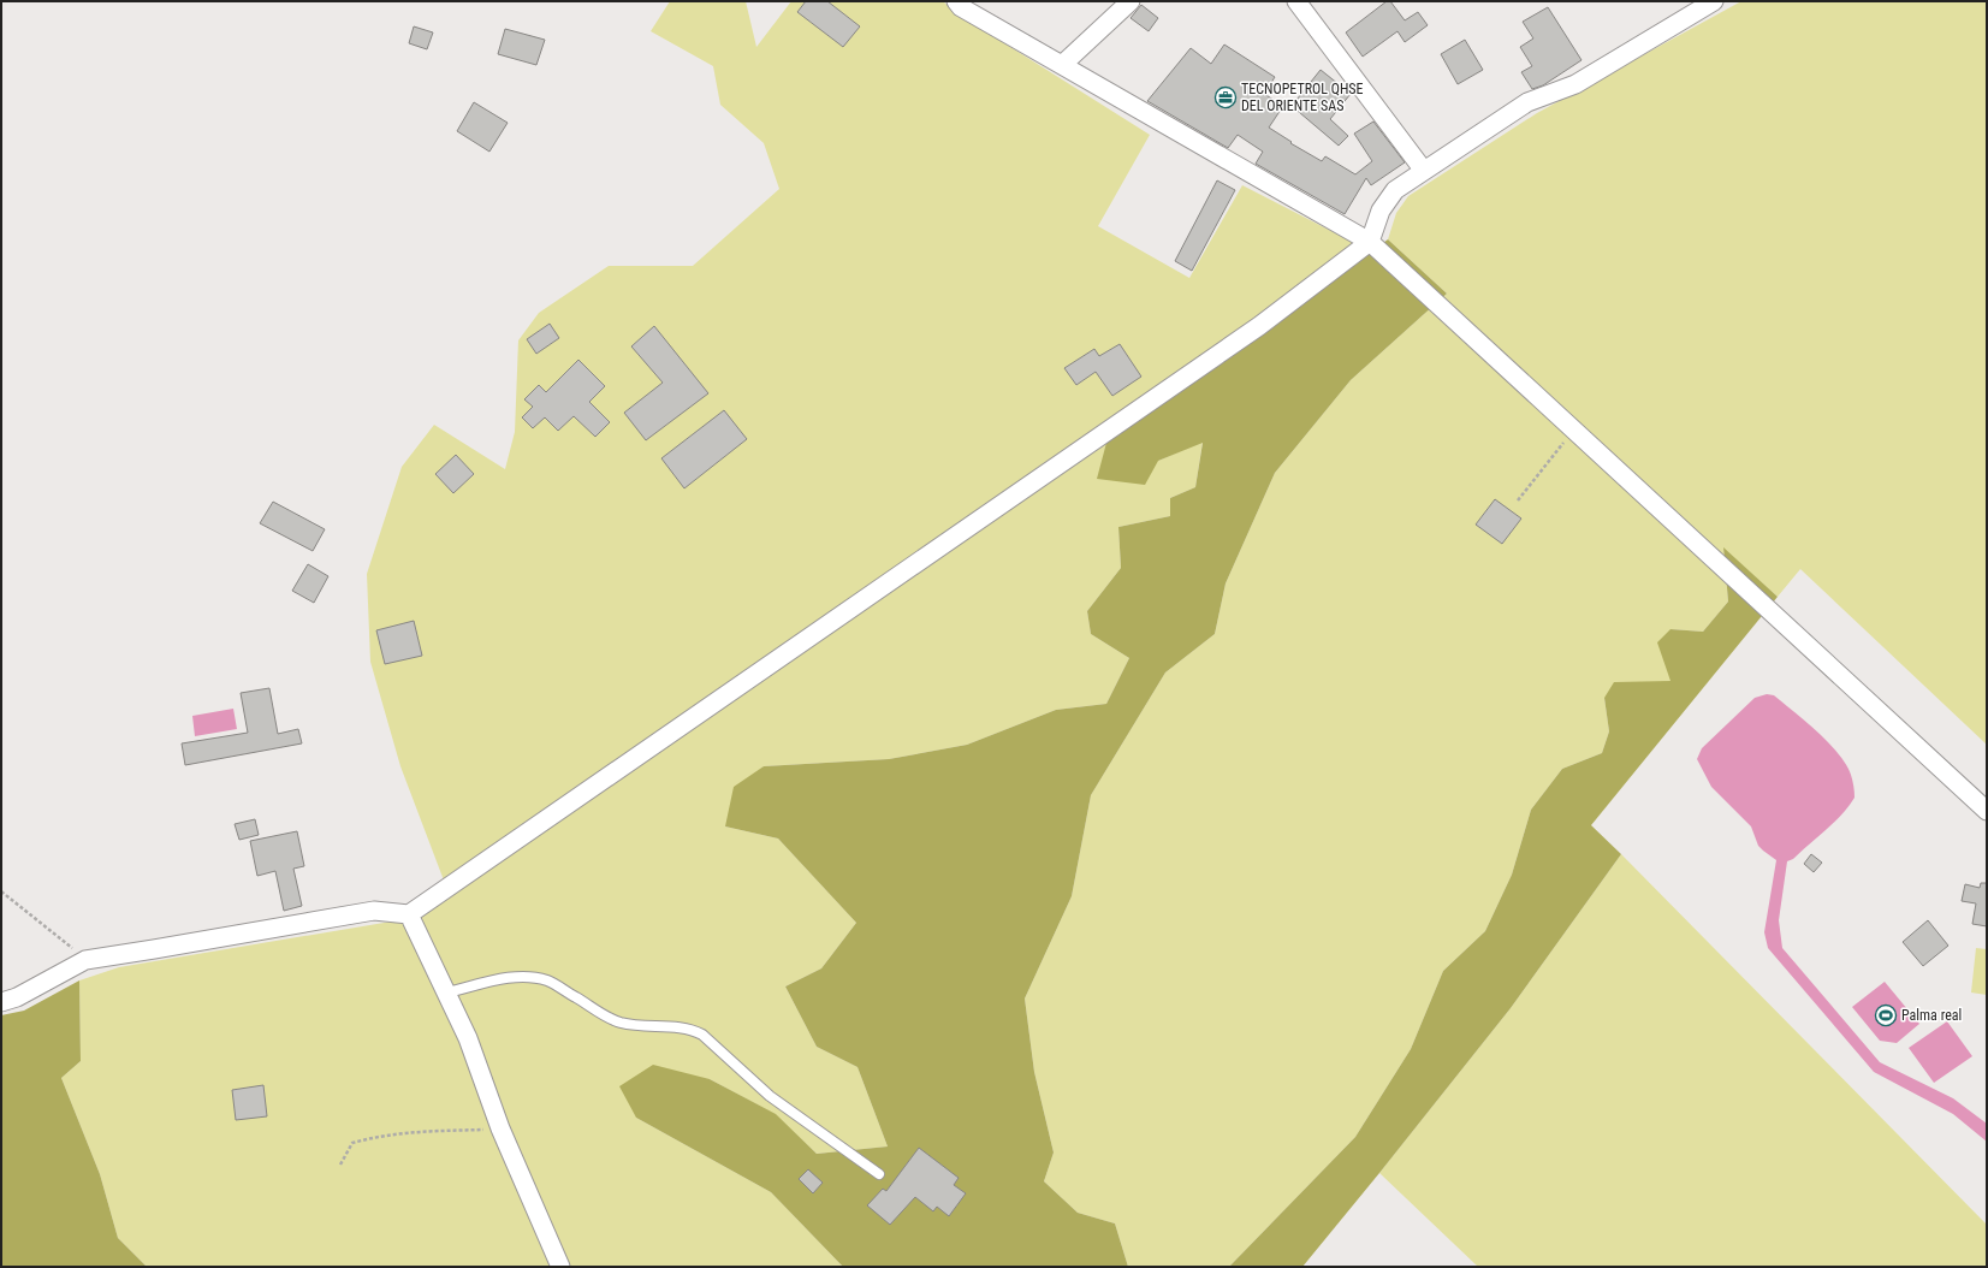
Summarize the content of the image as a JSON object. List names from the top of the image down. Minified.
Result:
{"places":{"office":["TECNOPETROL QHSE DEL ORIENTE SAS"],"sports":["Palma real"]}}
